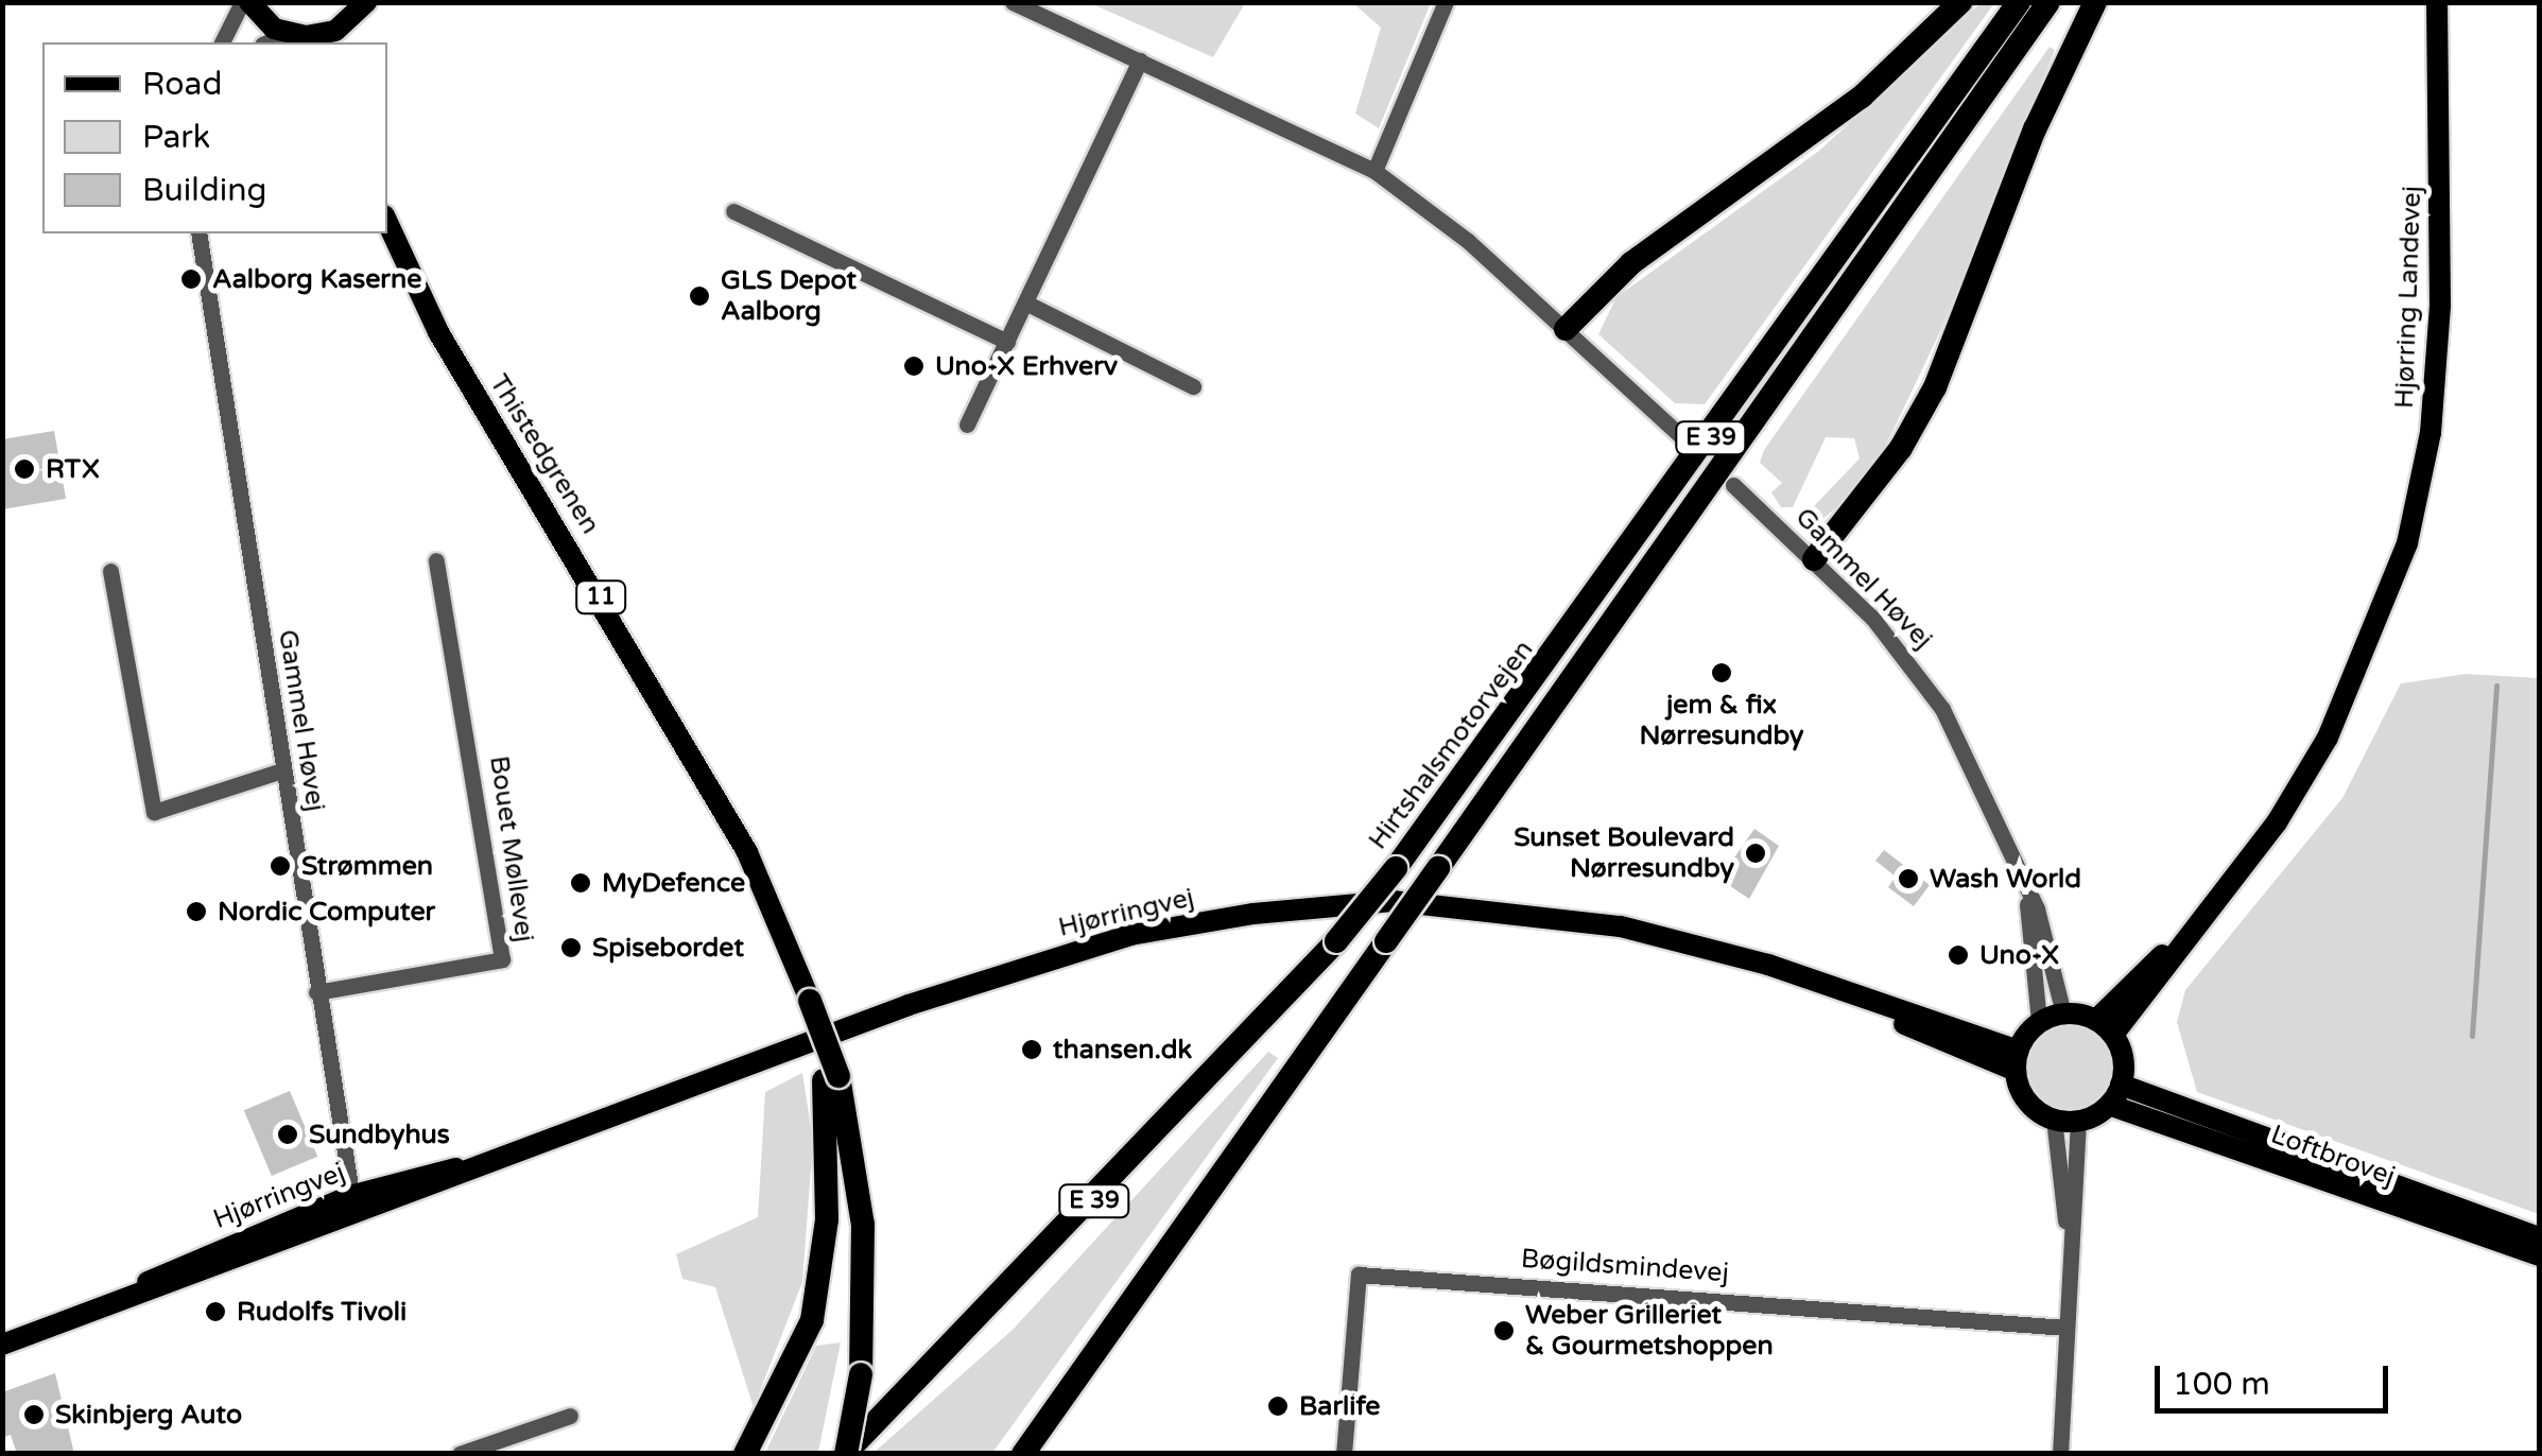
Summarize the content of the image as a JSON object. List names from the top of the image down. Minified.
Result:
{"streets":{"highway":["E 39","11","Hirtshalsmotorvejen"],"main road":["Hjørring Landevej","Thistedgrenen","Hjørringvej","Loftbrovej"],"street":["Gammel Høvej","Bouet Møllevej","Bøgildsmindevej"]},"crossings":[["Hjørring Landevej","Gammel Høvej"],["Hjørring Landevej","Hjørringvej"],["Hjørring Landevej","Loftbrovej"],["Thistedgrenen","11"],["Gammel Høvej","Bouet Møllevej"],["Gammel Høvej","Hjørringvej"],["Gammel Høvej","Loftbrovej"],["11","Hirtshalsmotorvejen"],["Hjørringvej","Loftbrovej"]],"places":["Aalborg Kaserne","GLS Depot Aalborg","Uno-X Erhverv","RTX","jem & fix Nørresundby","Sunset Boulevard Nørresundby","Strømmen","Wash World","MyDefence","Nordic Computer","Spisebordet","Uno-X","thansen.dk","Sundbyhus","Rudolfs Tivoli","Weber Grilleriet & Gourmetshoppen","Barlife","Skinbjerg Auto"],"legend":["Road","Park","Building"],"scale_bar":"100 m"}
